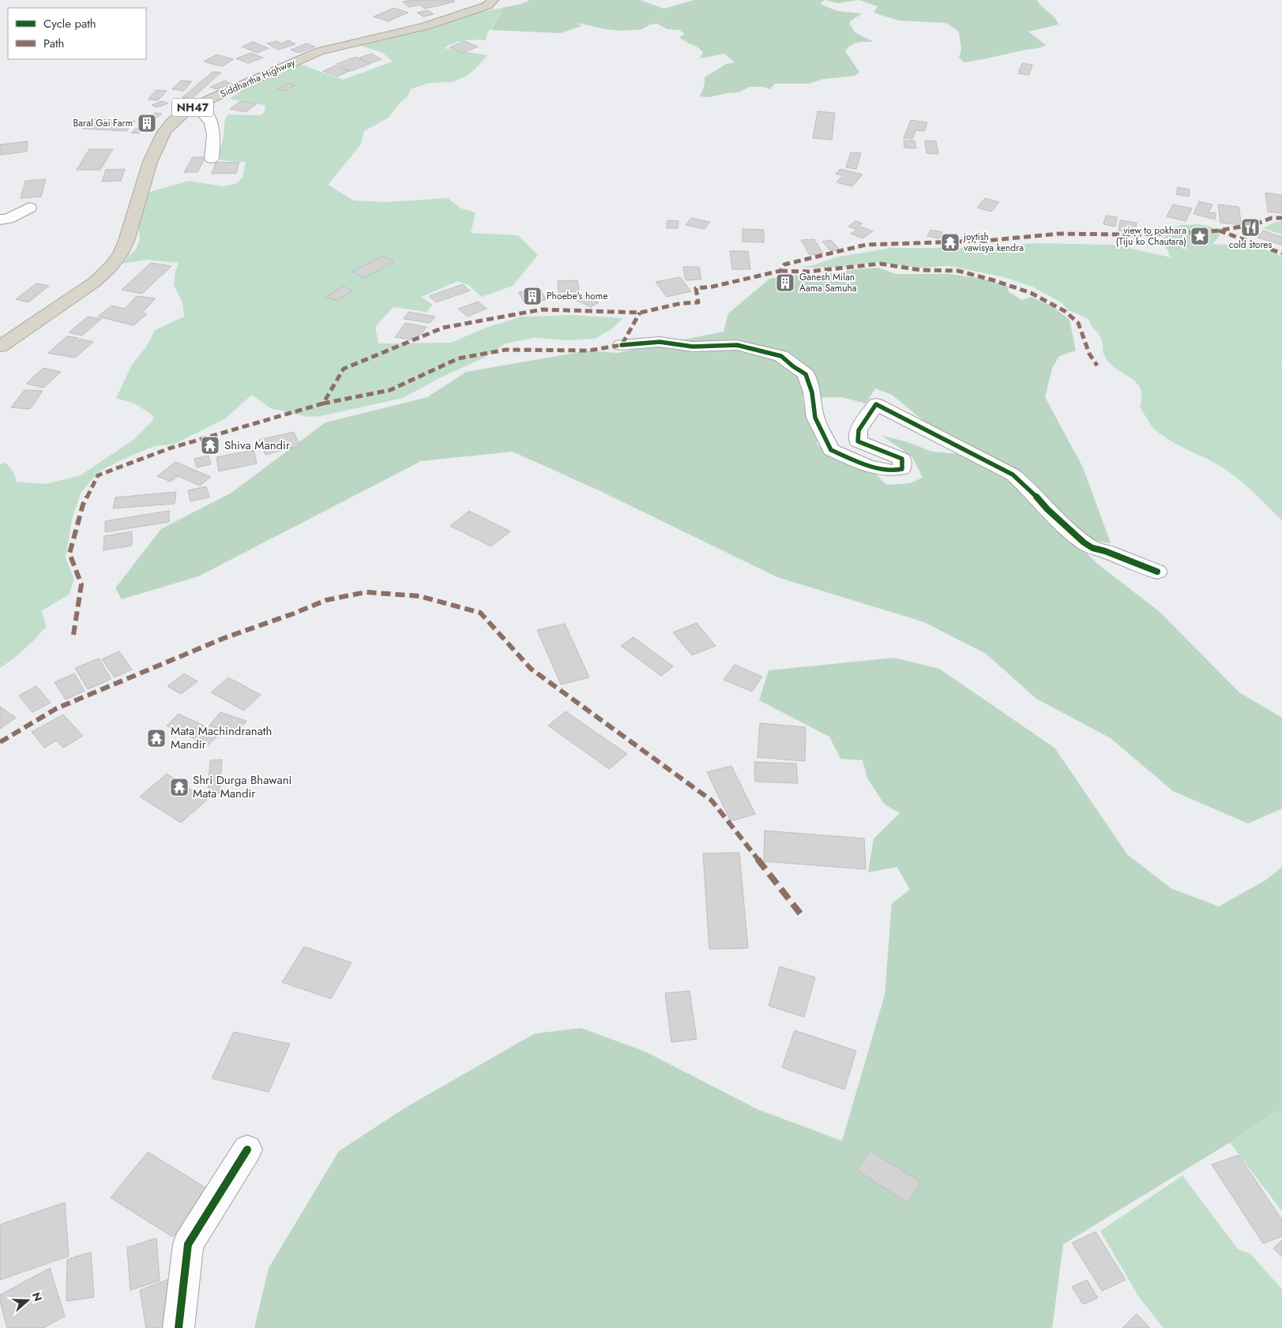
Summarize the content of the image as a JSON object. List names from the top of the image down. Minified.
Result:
{"streets":{"highway":["Siddhartha Highway","NH47"]},"places":{"building":["Baral Gai Farm","Ganesh Milan Aama Samuha","Phoebe's home"],"restaurant":["cold stores"],"place":["view to pokhara (Tiju ko Chautara)"],"temple":["joytish vawisya kendra","Shiva Mandir","Mata Machindranath Mandir","Shri Durga Bhawani Mata Mandir"]},"legend":["Cycle path","Path"],"north":"right"}
